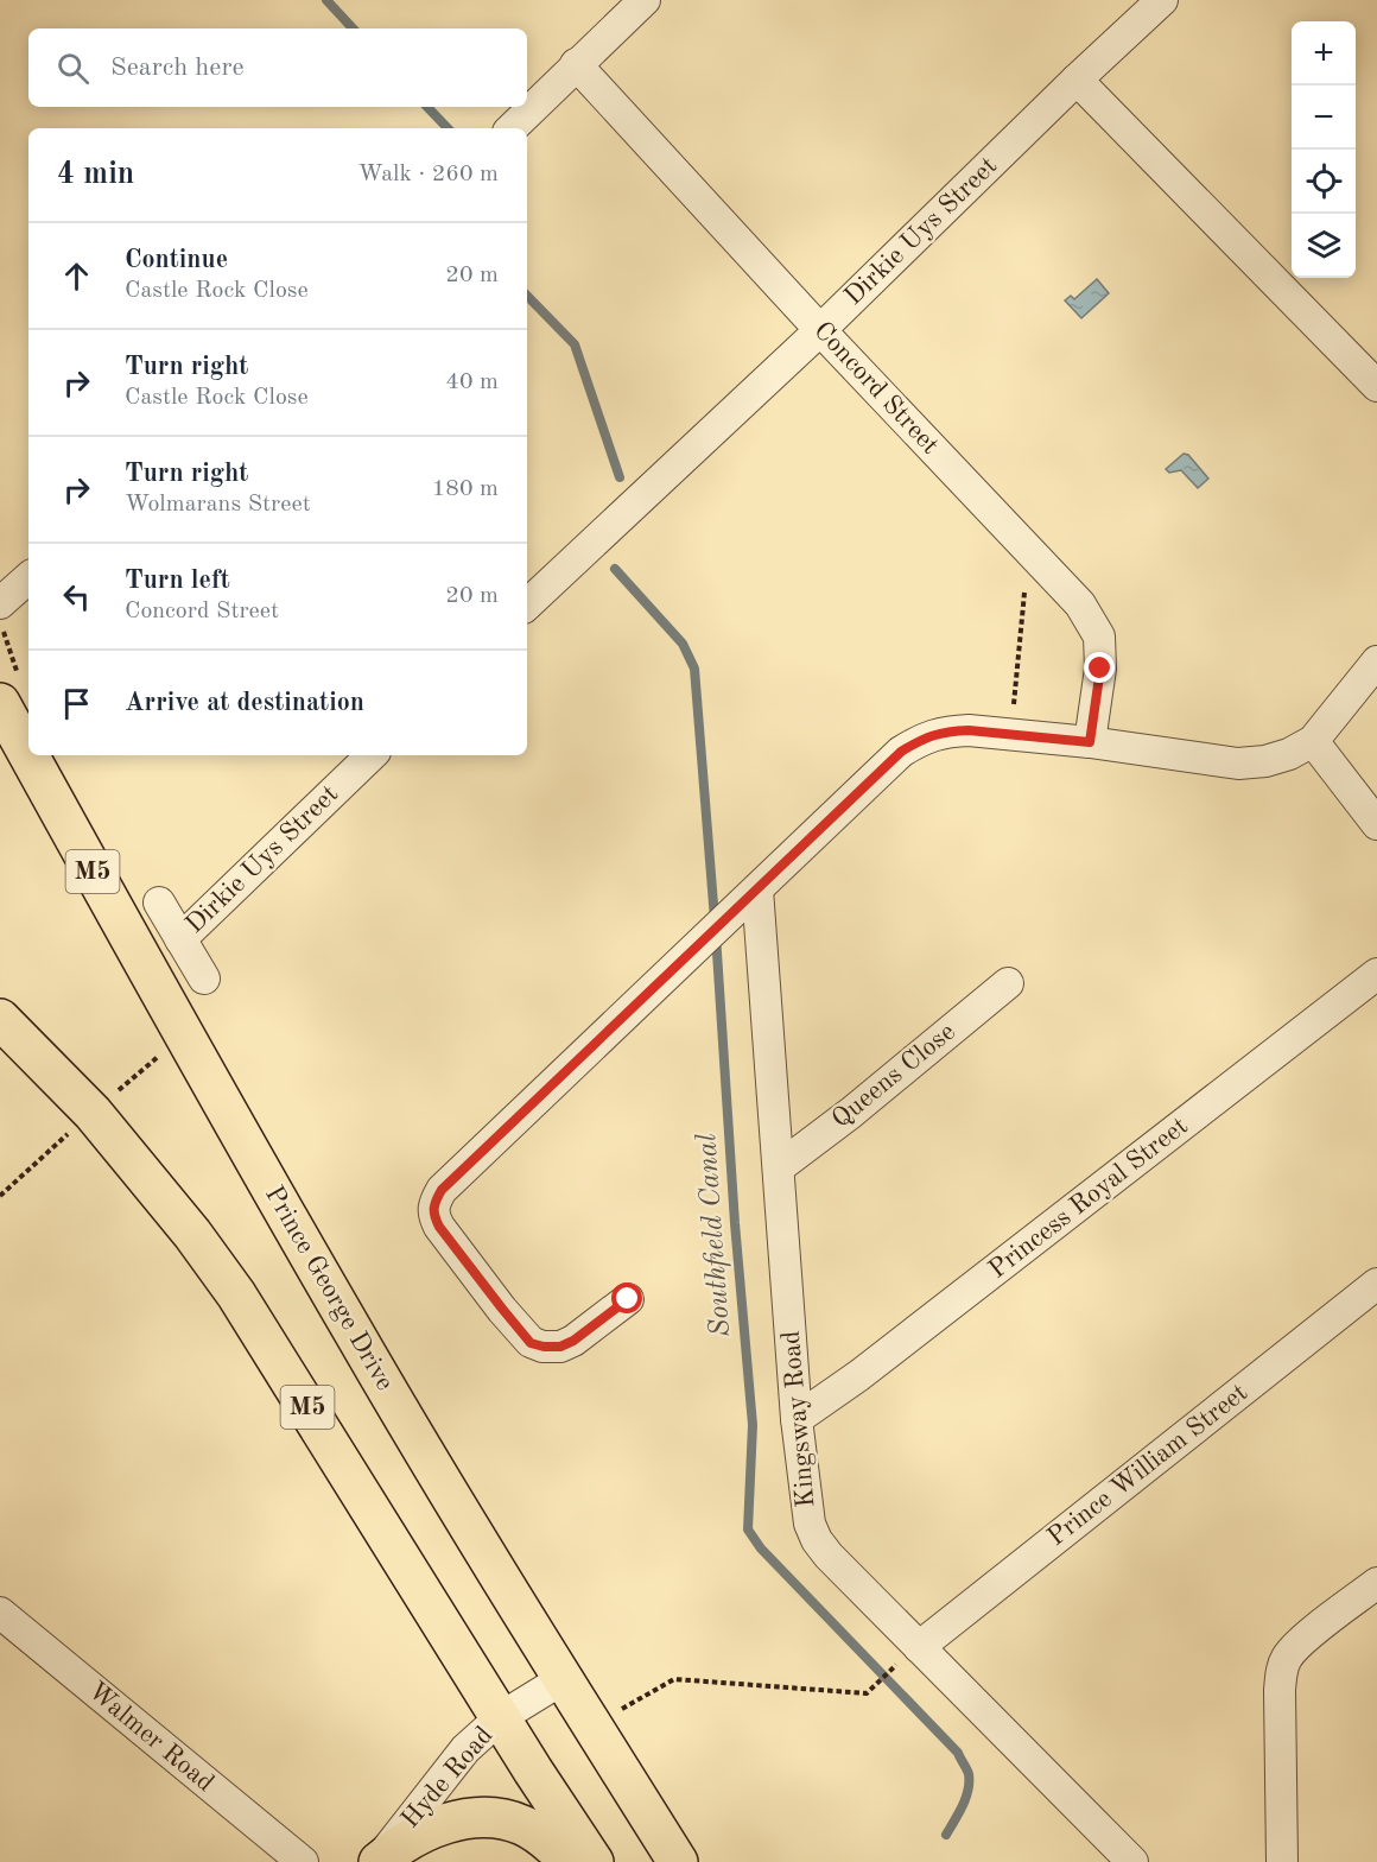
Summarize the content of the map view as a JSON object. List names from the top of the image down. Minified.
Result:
{"streets":{"main road":["M5","Prince George Drive"],"street":["Dirkie Uys Street","Concord Street","Queens Close","Princess Royal Street","Kingsway Road","Prince William Street","Walmer Road","Hyde Road"]},"crossings":[["Dirkie Uys Street","Concord Street"],["M5","Hyde Road"],["Queens Close","Kingsway Road"],["Princess Royal Street","Kingsway Road"],["Prince George Drive","Hyde Road"],["Kingsway Road","Prince William Street"]],"water":["Southfield Canal"],"page":{"map_buttons":["+","−"],"search":"Search here","heading":["4 min","Walk · 260 m"],"list":[["Continue","Castle Rock Close","20 m"],["Turn right","Castle Rock Close","40 m"],["Turn right","Wolmarans Street","180 m"],["Turn left","Concord Street","20 m"],"Arrive at destination"]}}
